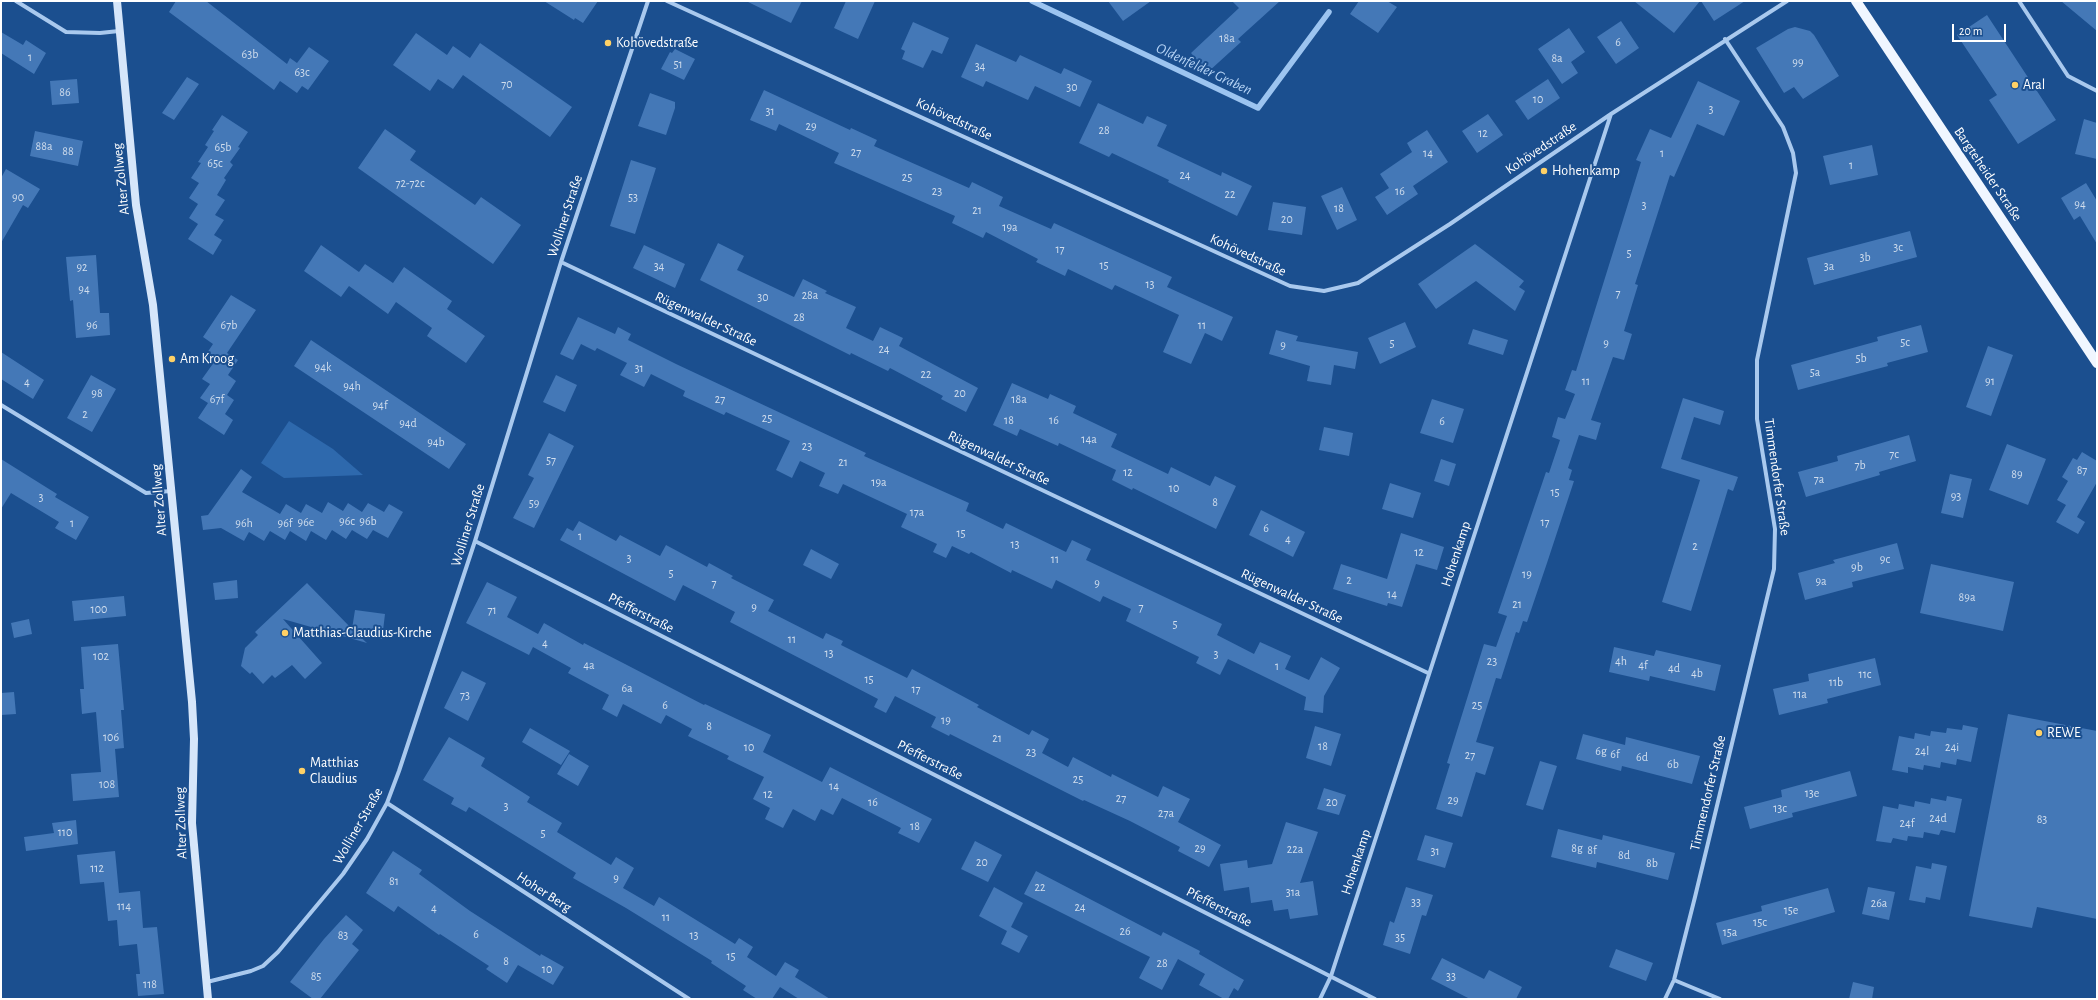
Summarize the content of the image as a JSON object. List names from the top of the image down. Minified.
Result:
{"streets":{"main road":["Bargteheider Straße"],"street":["Kohövedstraße","Alter Zollweg","Wolliner Straße","Rügenwalder Straße","Timmendorfer Straße","Hohenkamp","Pfefferstraße","Hoher Berg"]},"crossings":[["Kohövedstraße","Timmendorfer Straße"],["Kohövedstraße","Hohenkamp"],["Alter Zollweg","Wolliner Straße"],["Wolliner Straße","Rügenwalder Straße"],["Wolliner Straße","Pfefferstraße"],["Wolliner Straße","Hoher Berg"],["Rügenwalder Straße","Hohenkamp"],["Hohenkamp","Pfefferstraße"]],"water":["Oldenfelder Graben"],"places":["Kohövedstraße","Aral","Hohenkamp","Am Kroog","Matthias-Claudius-Kirche","REWE","Matthias Claudius"],"house_numbers":["18a","6","63b","1","8a","99","51","34","63c","70","30","86","10","3","31","29","28","12","88a","65b","88","27","14","1","65c","1","24","25","72-72c","23","16","22","90","53","94","3","18","21","20","19a","3c","17","5","3b","15","34","3a","92","13","94","7","28a","30","28","96","67b","11","5c","5","9","9","24","5b","94k","31","5a","22","11","91","4","94h","98","20","67f","27","18a","94f","2","25","18","16","6","94d","14a","94b","23","7c","57","21","7b","87","12","89","7a","19a","10","15","93","3","8","59","17a","96c","96b","96e","17","1","96h","96f","6","15","1","4","13","2","12","3","11","9c","9b","5","19","2","9a","7","9","14","89a","21","9","7","100","71","5","11","4","13","3","102","23","4h","4a","4f","1","4d","4b","11c","15","11b","6a","17","11a","73","6","25","19","8","106","21","18","10","24i","6g","24l","23","6f","27","6d","6b","25","108","14","13e","12","27","29","16","20","3","13c","27a","24d","83","24f","18","110","5","29","8g","22a","8f","31","8d","20","8b","112","9","81","22","31a","33","26a","114","24","4","15e","11","15c","26","15a","6","83","13","35","15","8","28","10","85","33","118"],"scale_bar":"20 m"}
